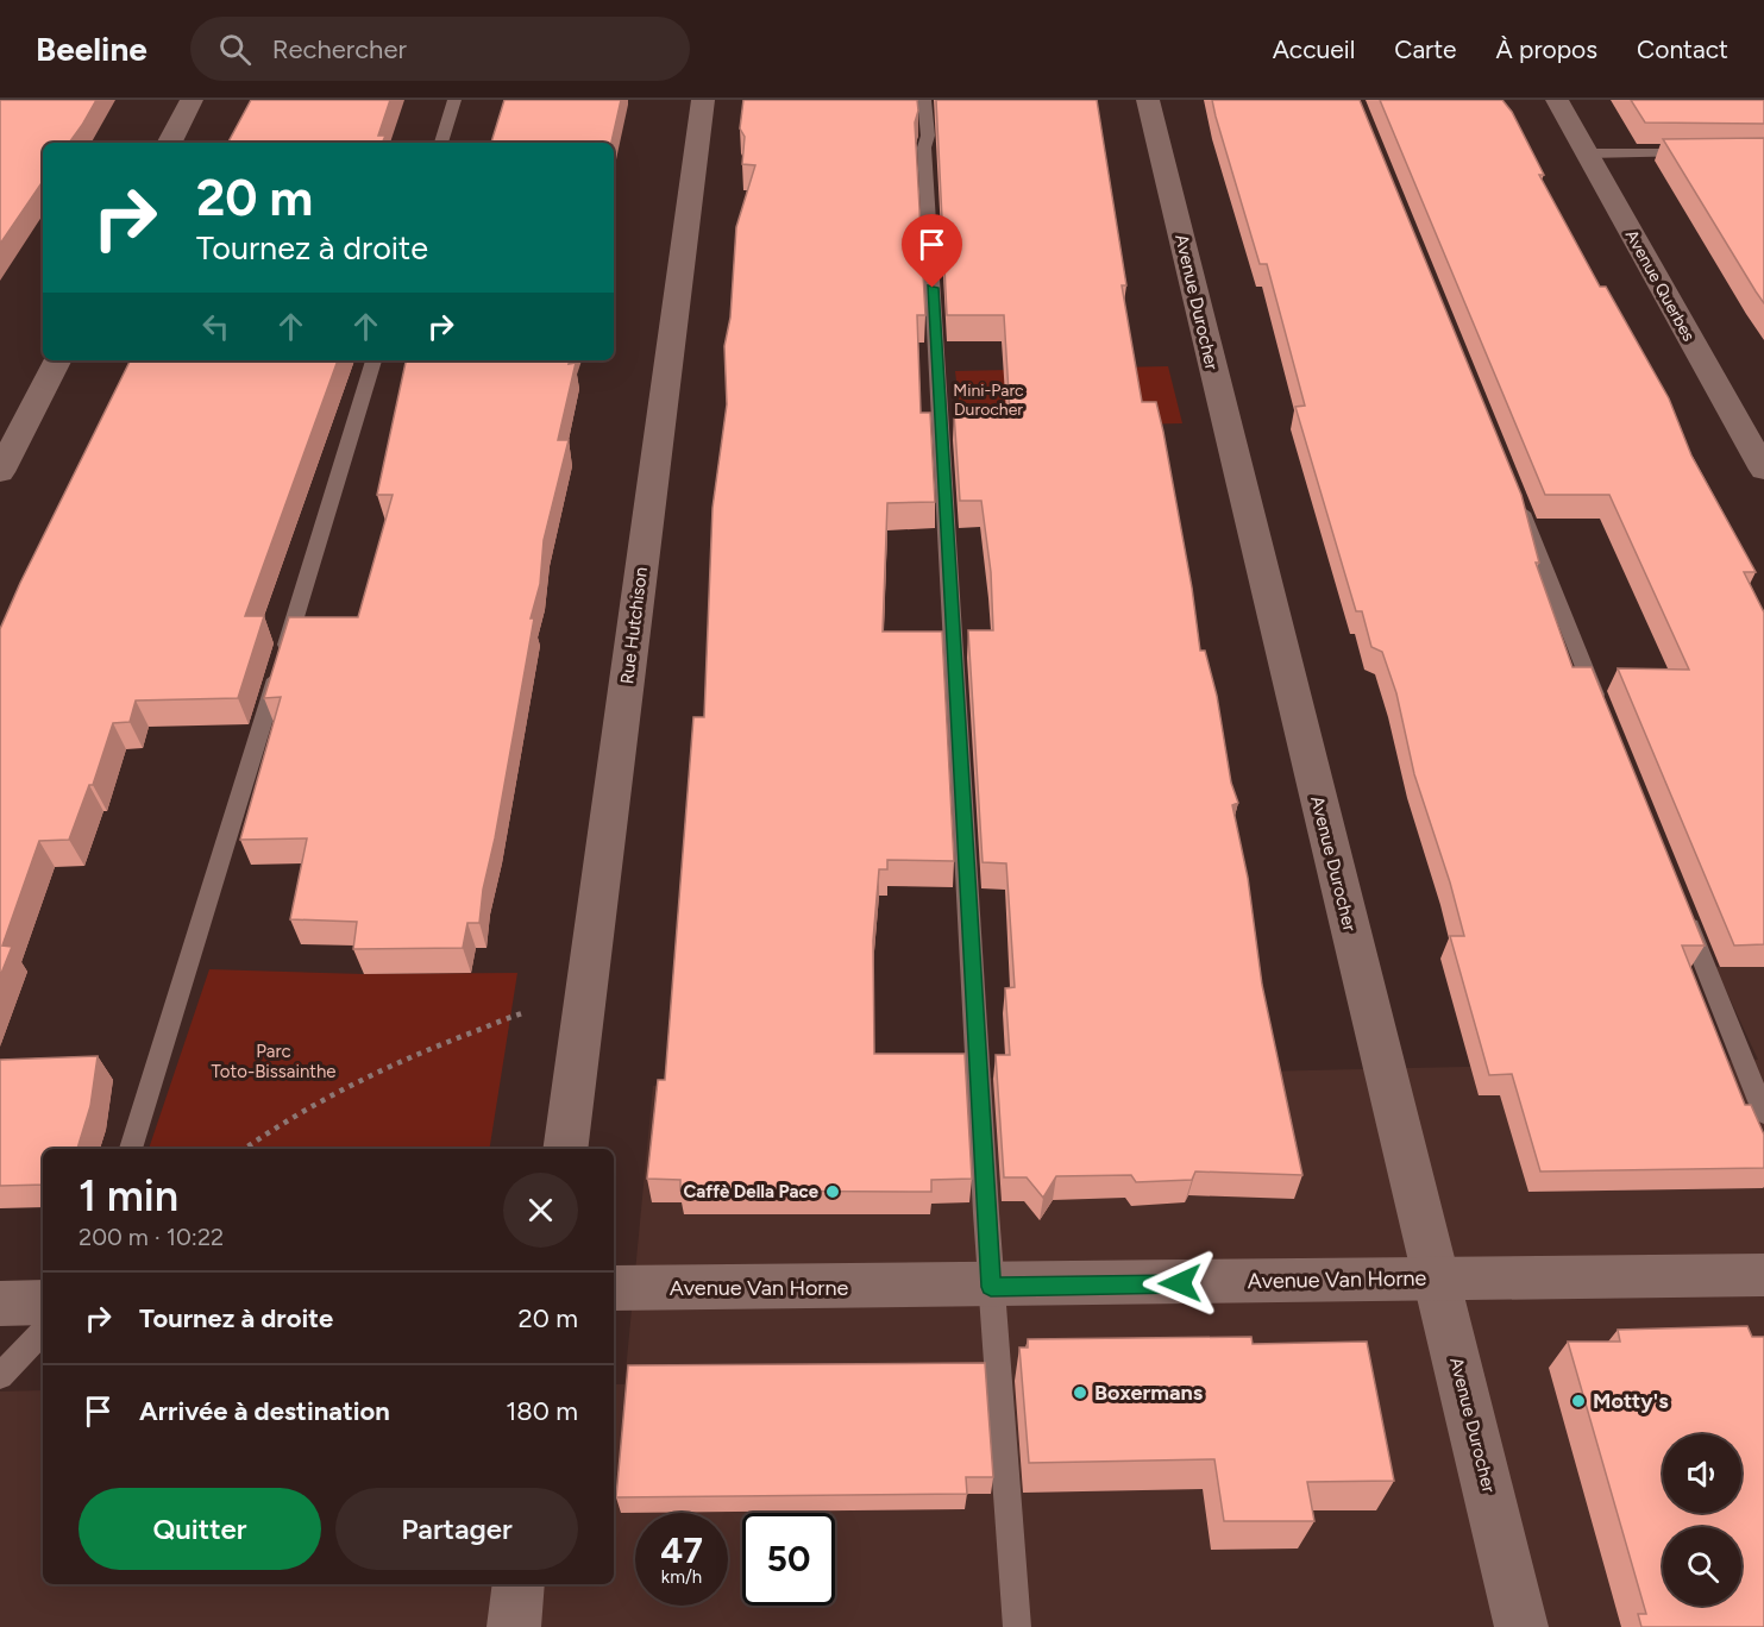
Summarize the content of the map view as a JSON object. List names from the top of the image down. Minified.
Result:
{"streets":{"street":["Avenue Querbes","Avenue Durocher","Rue Hutchison","Avenue Van Horne"]},"crossings":[["Avenue Durocher","Avenue Van Horne"]],"parks":["Mini-Parc Durocher","Parc Toto-Bissainthe"],"places":["Caffè Della Pace","Boxermans","Motty's"],"page":{"header":"Beeline","search":"Rechercher","nav":["Accueil","Carte","À propos","Contact"],"turn":["20 m","Tournez à droite"],"heading":["1 min","200 m · 10:22"],"list":[{"name":"Tournez à droite","value":"20 m"},{"name":"Arrivée à destination","value":"180 m"}],"buttons":["Quitter","Partager"],"speed":"47 km/h","limit":"50"}}
